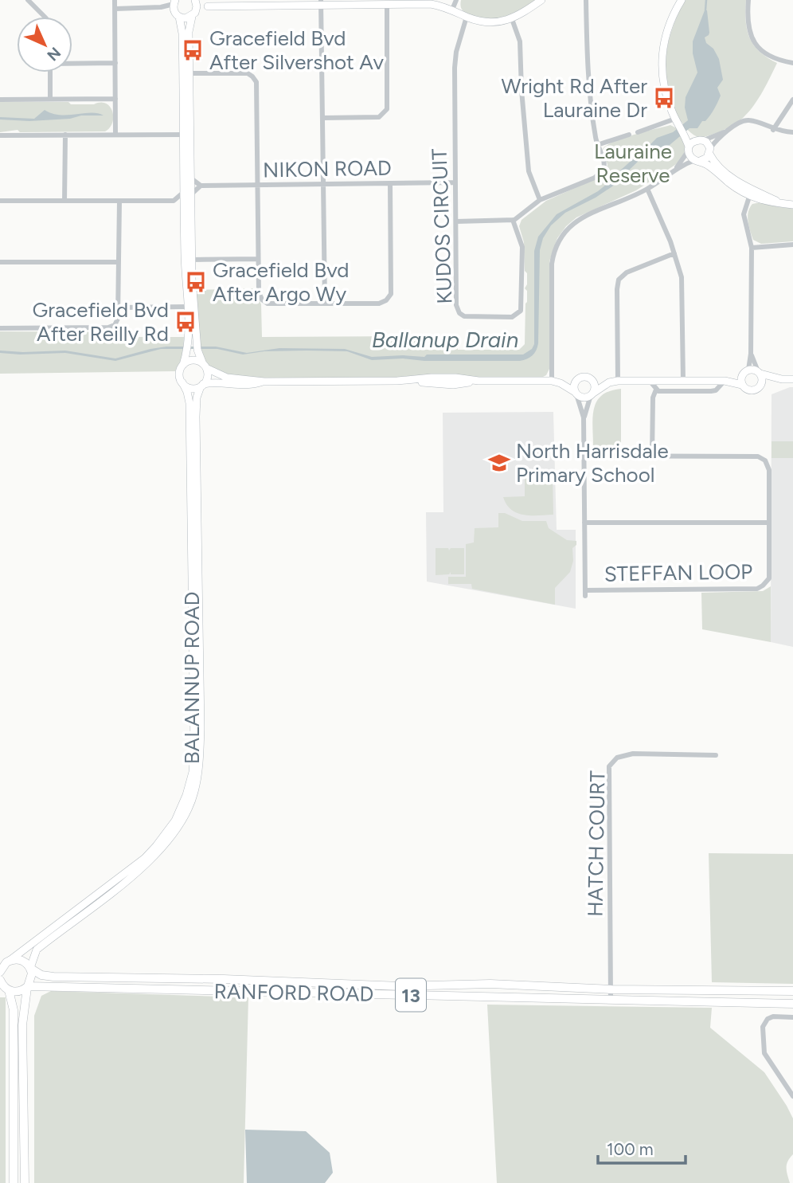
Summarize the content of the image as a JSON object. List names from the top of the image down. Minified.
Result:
{"streets":{"main road":["RANFORD ROAD","13"],"street":["NIKON ROAD","KUDOS CIRCUIT","STEFFAN LOOP","BALANNUP ROAD","HATCH COURT"]},"crossings":[["NIKON ROAD","KUDOS CIRCUIT"],["BALANNUP ROAD","RANFORD ROAD"],["BALANNUP ROAD","13"],["HATCH COURT","RANFORD ROAD"],["RANFORD ROAD","13"]],"water":["Ballanup Drain"],"parks":["Lauraine Reserve"],"places":{"bus stop":["Gracefield Bvd After Silvershot Av","Wright Rd After Lauraine Dr","Gracefield Bvd After Argo Wy","Gracefield Bvd After Reilly Rd"],"school or university":["North Harrisdale Primary School"]},"scale_bar":"100 m","north":"bottom right"}
